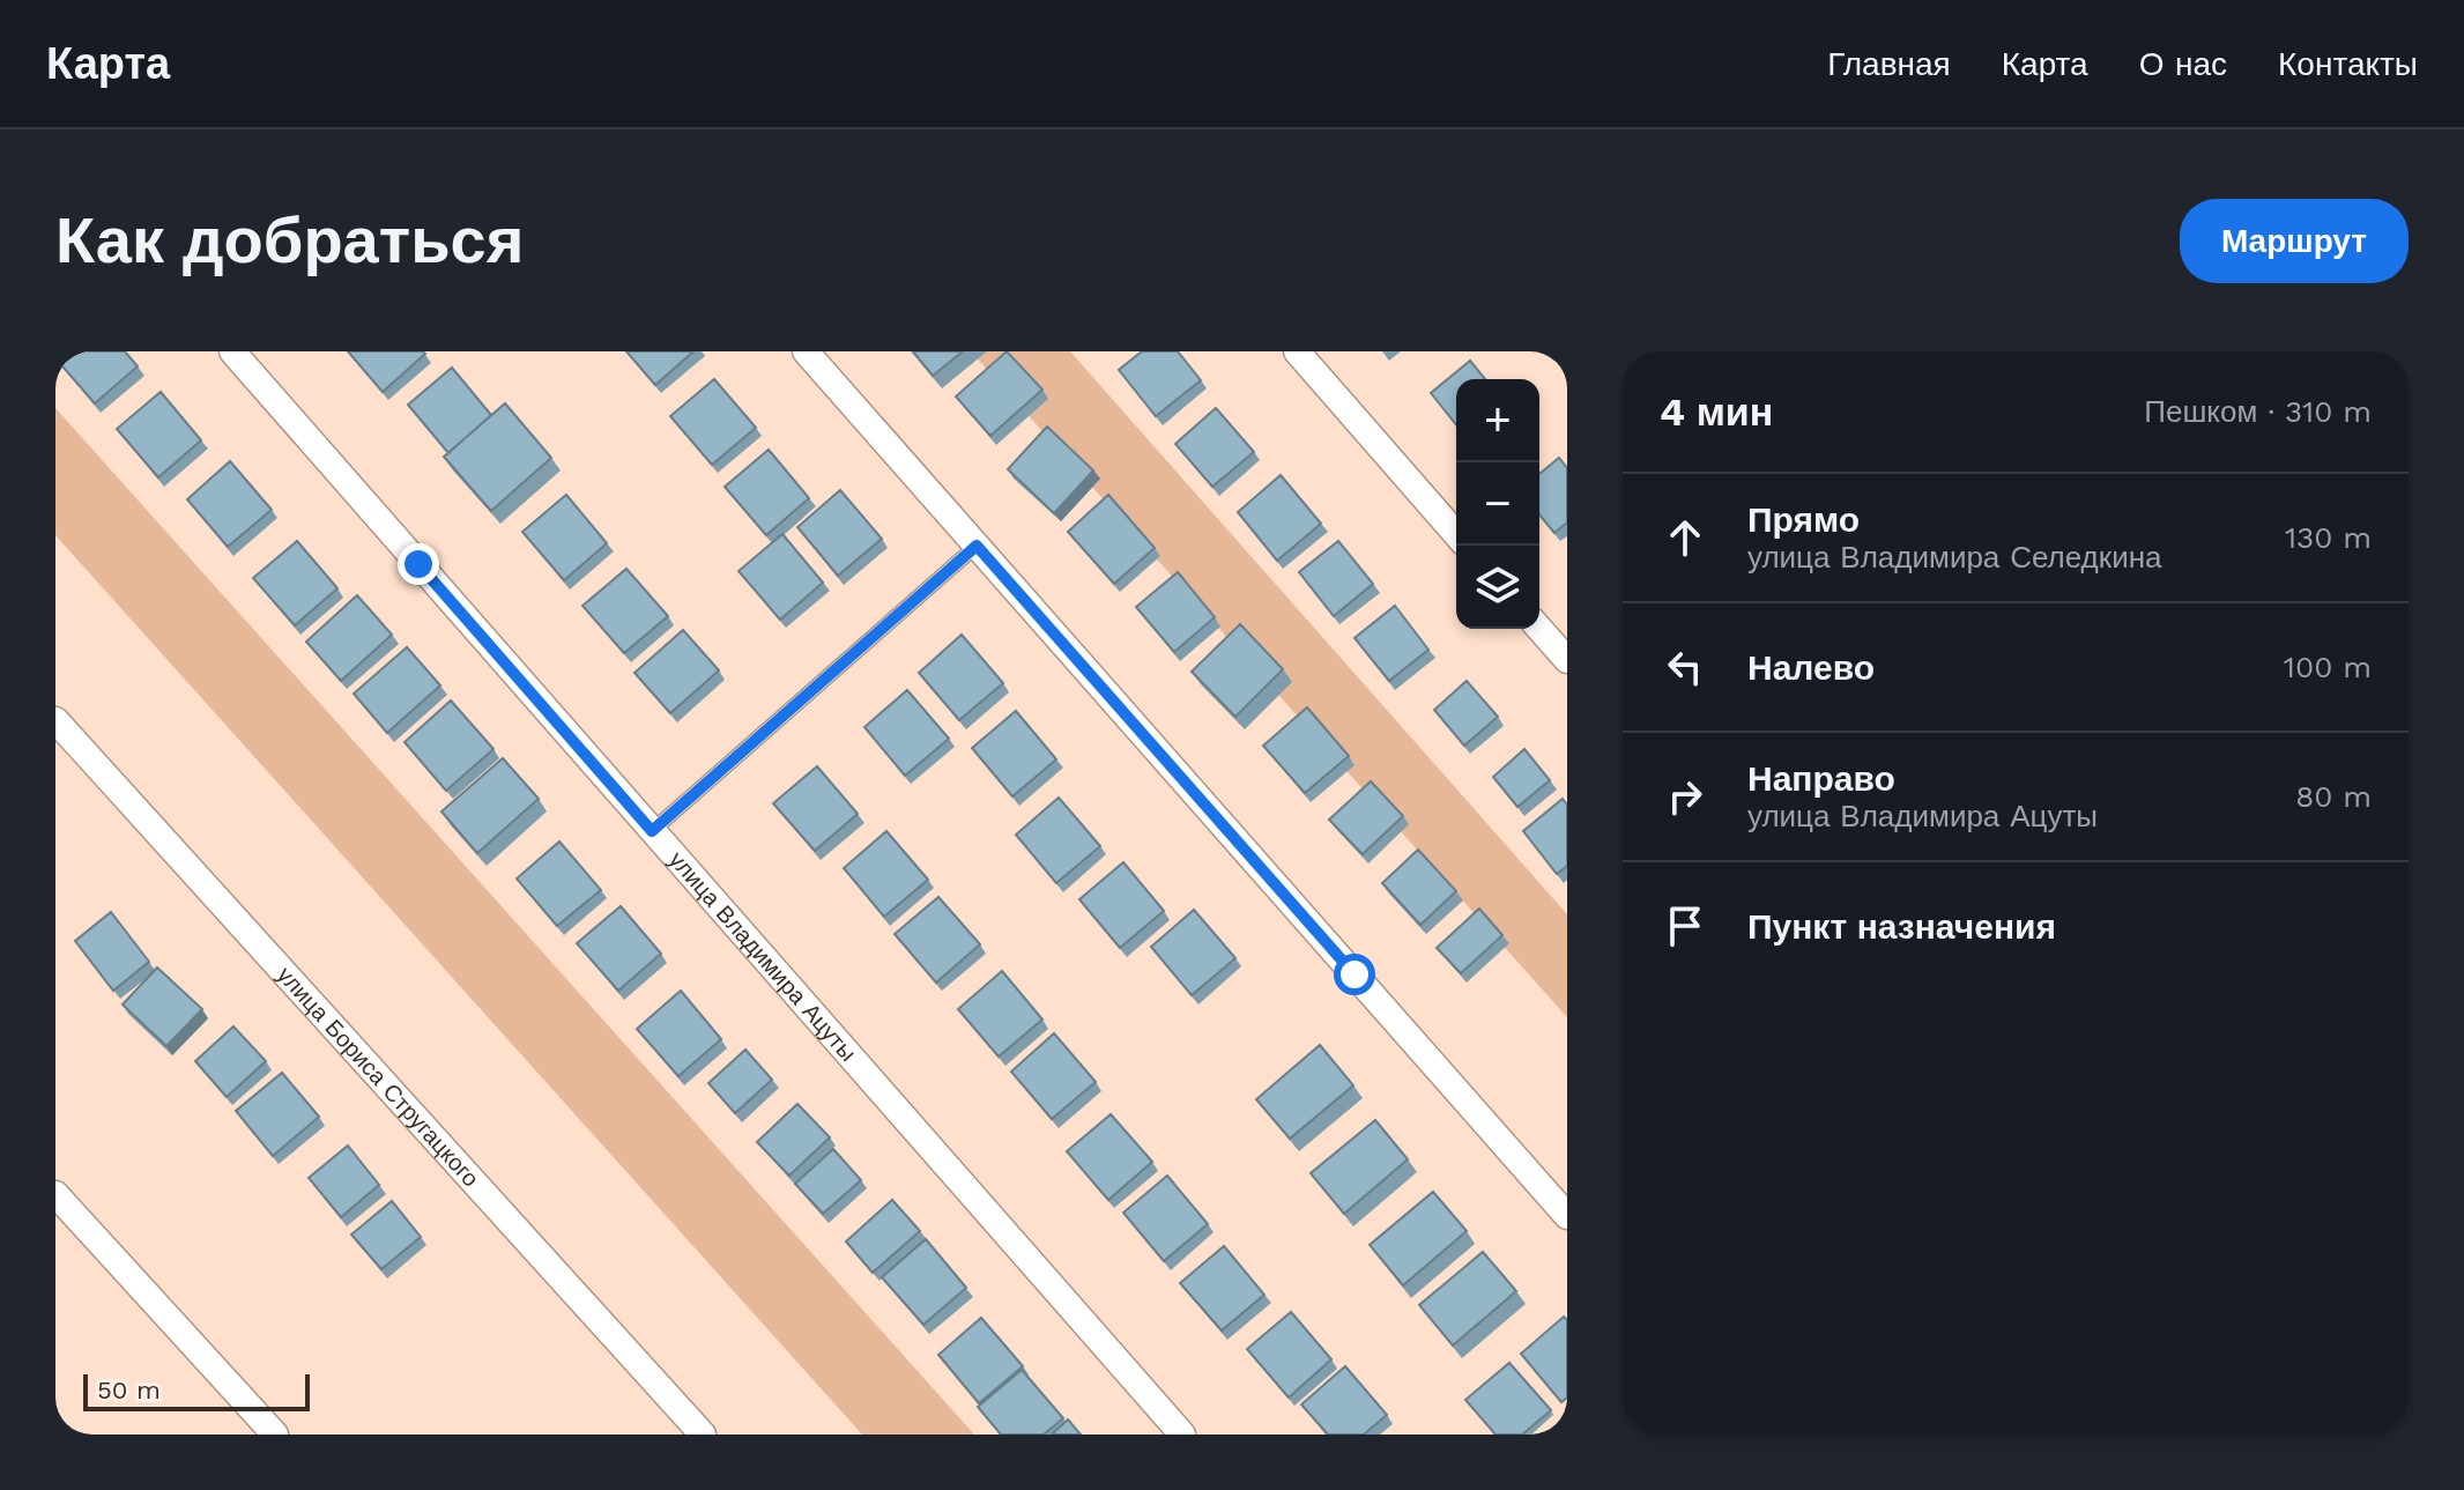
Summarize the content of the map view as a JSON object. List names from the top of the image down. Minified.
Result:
{"streets":{"street":["улица Владимира Ацуты","улица Бориса Стругацкого"]},"scale_bar":"50 m","page":{"header":"Карта","nav":["Главная","Карта","О нас","Контакты"],"buttons":"Маршрут","title":"Как добраться","heading":["4 мин","Пешком · 310 m"],"map_buttons":["+","−"],"list":[["Прямо","улица Владимира Селедкина","130 m"],["Налево","100 m"],["Направо","улица Владимира Ацуты","80 m"],"Пункт назначения"],"scale":"50 m"}}
